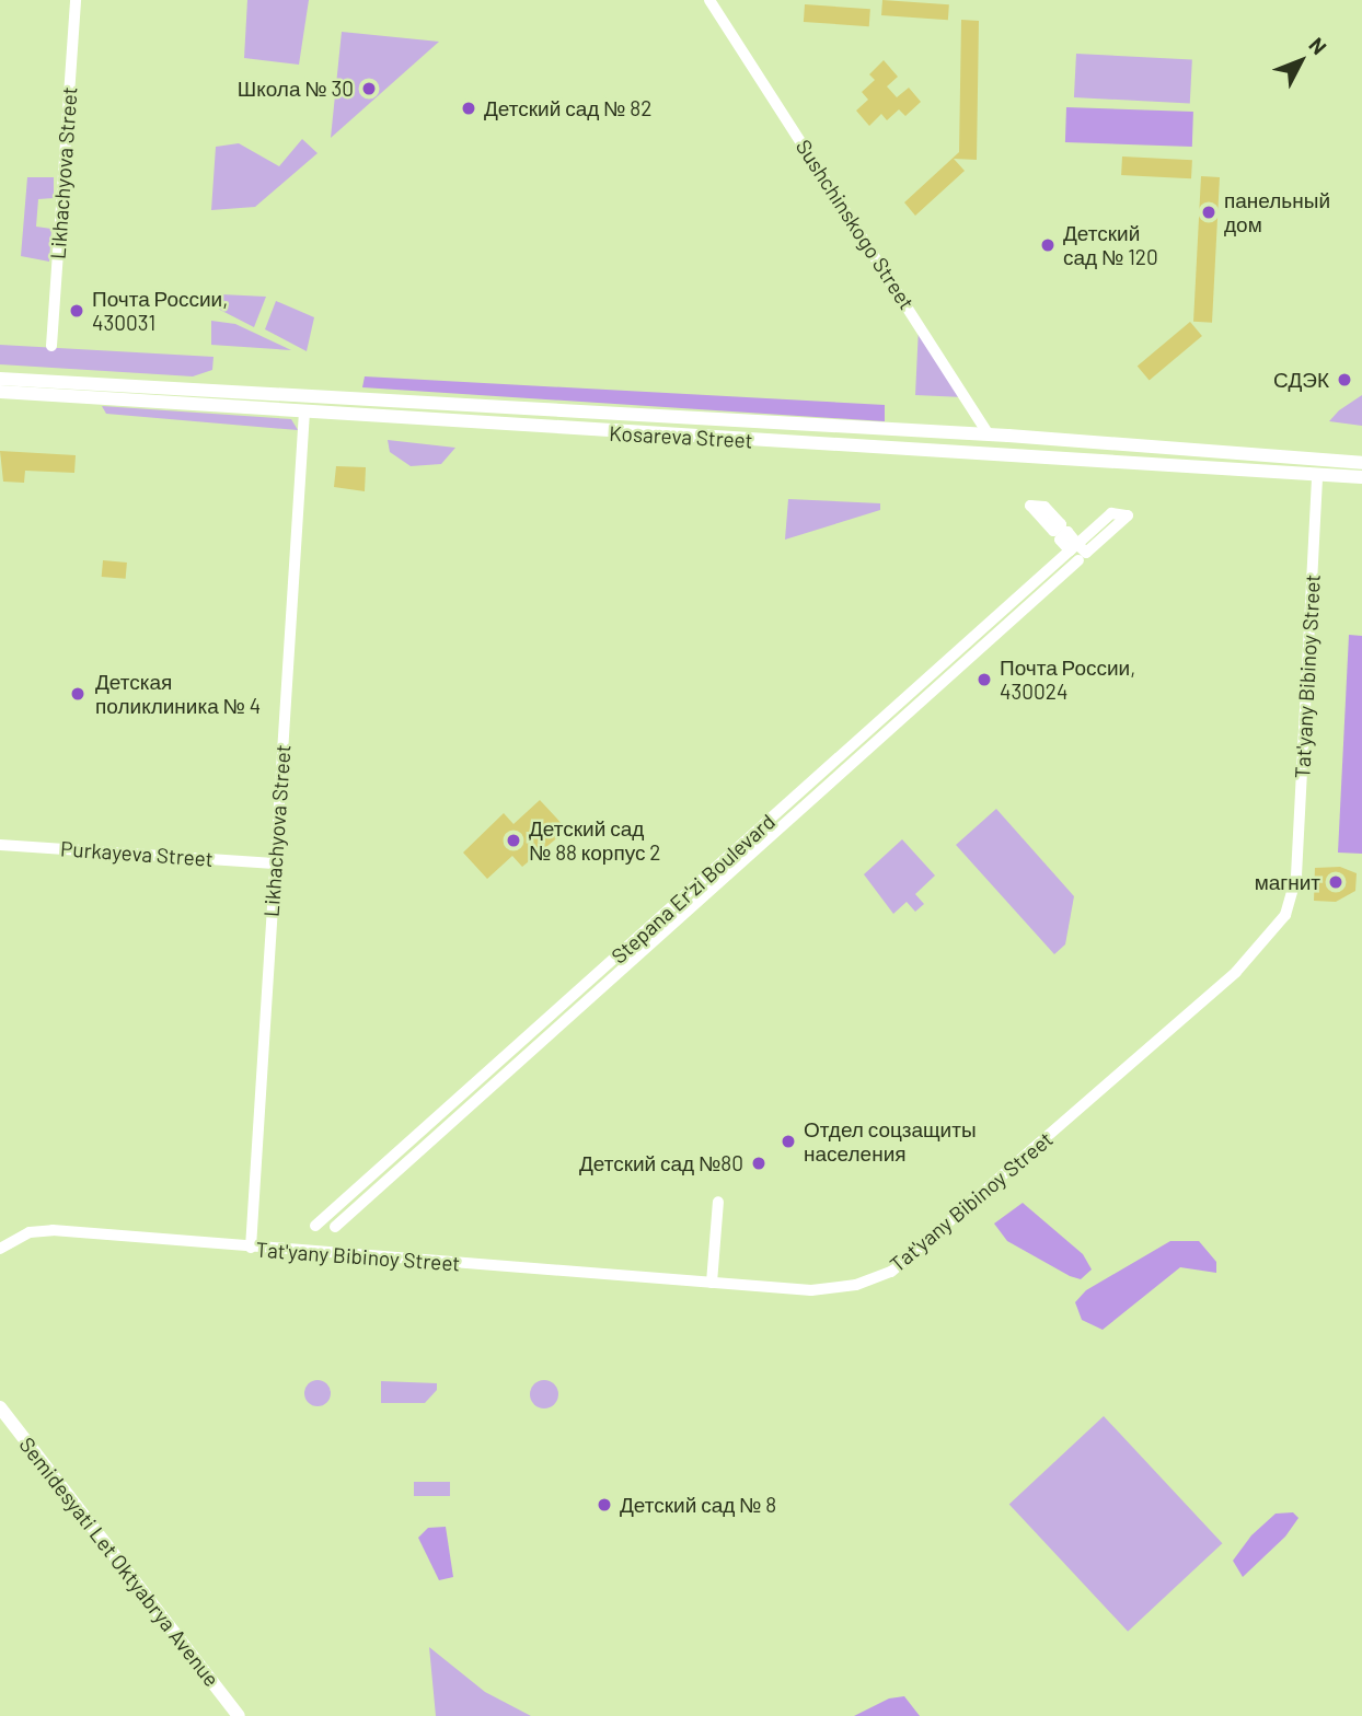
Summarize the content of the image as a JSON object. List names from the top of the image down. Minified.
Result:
{"streets":{"main road":["Kosareva Street","Semidesyati Let Oktyabrya Avenue"],"street":["Likhachyova Street","Sushchinskogo Street","Tat'yany Bibinoy Street","Purkayeva Street","Stepana Er'zi Boulevard"]},"crossings":[["Likhachyova Street","Kosareva Street"],["Likhachyova Street","Tat'yany Bibinoy Street"],["Likhachyova Street","Purkayeva Street"],["Sushchinskogo Street","Kosareva Street"],["Kosareva Street","Tat'yany Bibinoy Street"]],"places":["Школа № 30","Детский сад № 82","панельный дом","Детский сад № 120","Почта России, 430031","СДЭК","Почта России, 430024","Детская поликлиника № 4","Детский сад № 88 корпус 2","магнит","Отдел соцзащиты населения","Детский сад №80","Детский сад № 8"],"north":"top right"}
